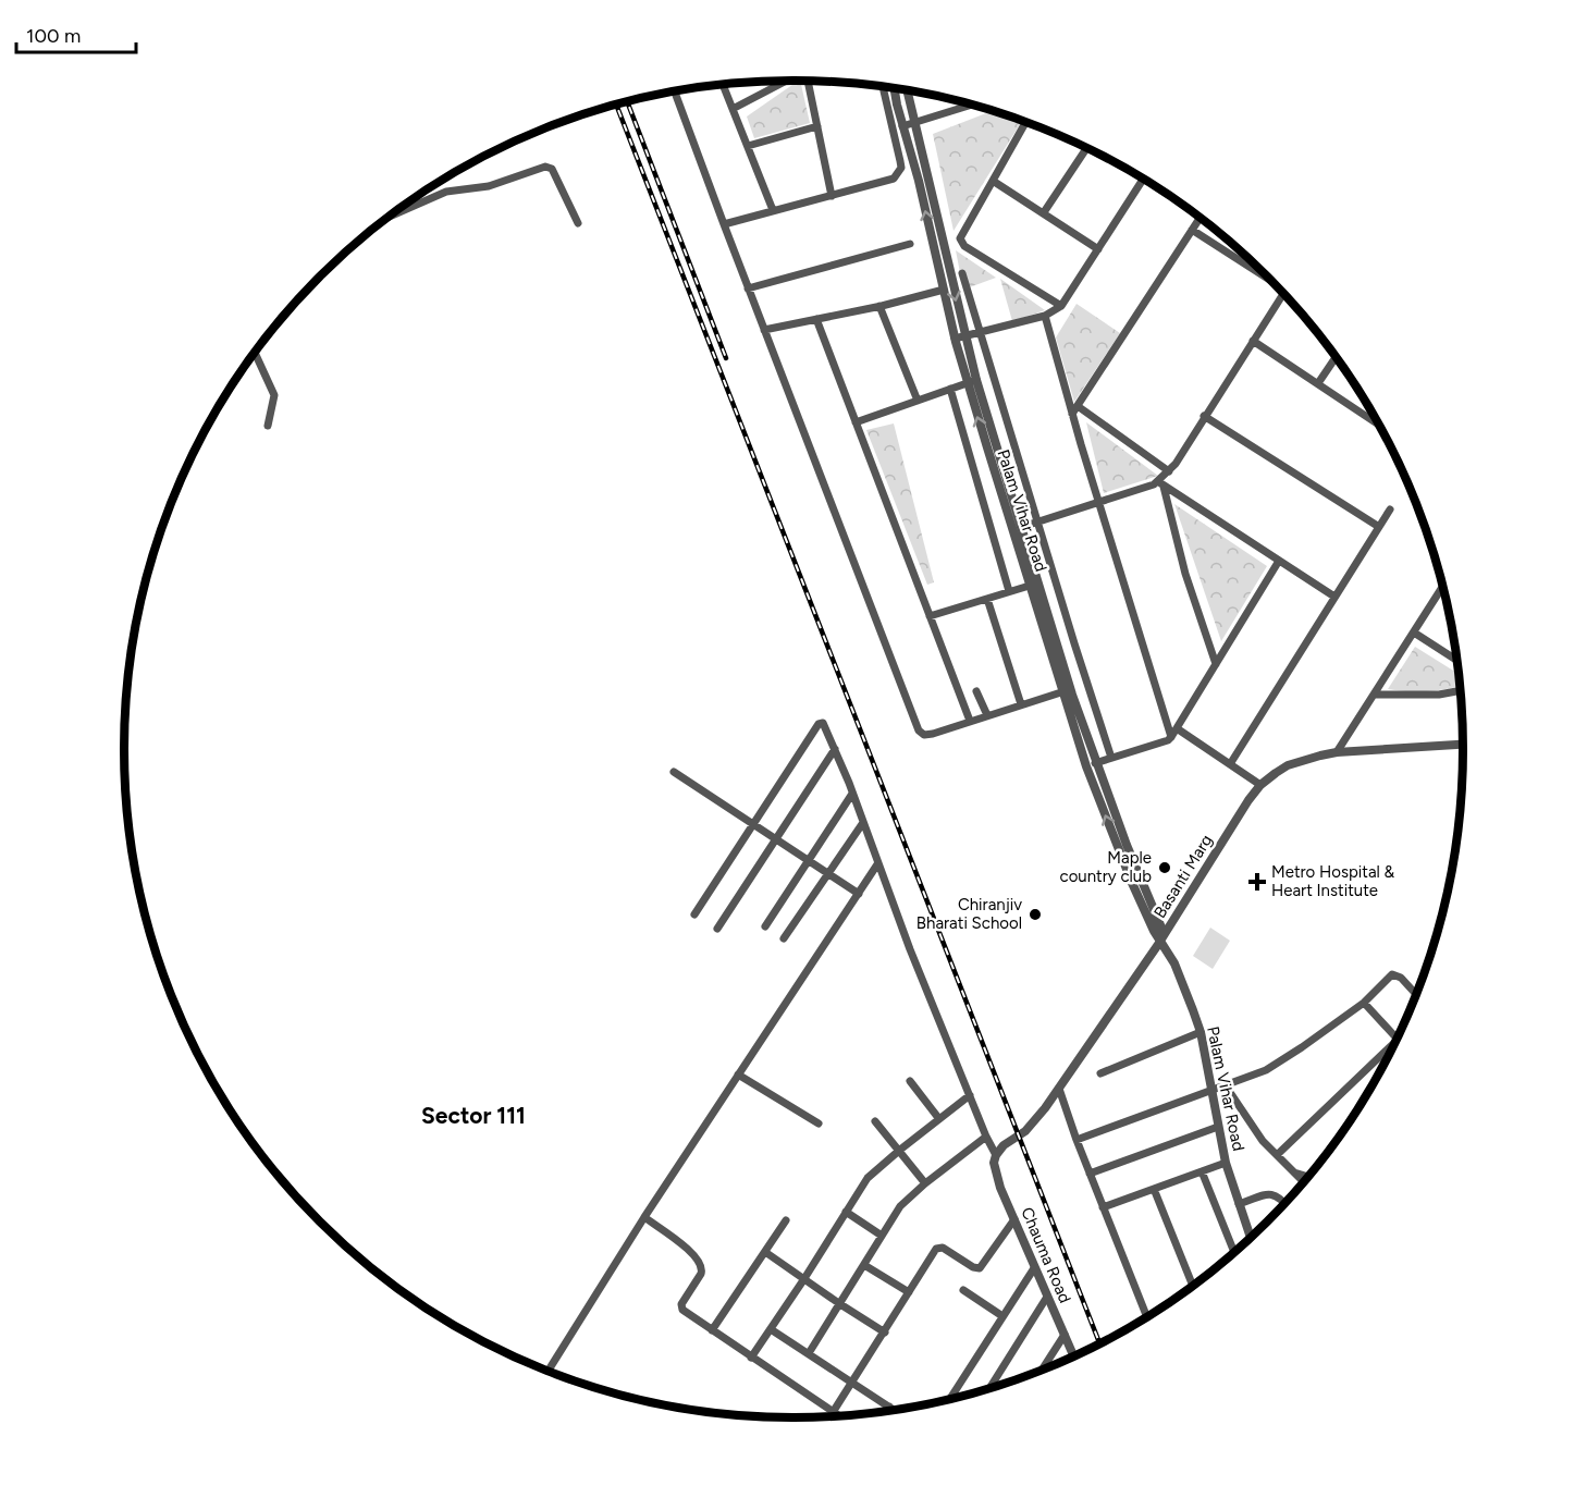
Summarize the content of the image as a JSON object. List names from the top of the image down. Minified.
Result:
{"streets":{"street":["Palam Vihar Road","Basanti Marg","Chauma Road"]},"crossings":[["Palam Vihar Road","Basanti Marg"],["Basanti Marg","Chauma Road"]],"districts":["Sector 111"],"places":{"other":["Maple country club","Chiranjiv Bharati School"],"health":["Metro Hospital & Heart Institute"]},"scale_bar":"100 m"}
